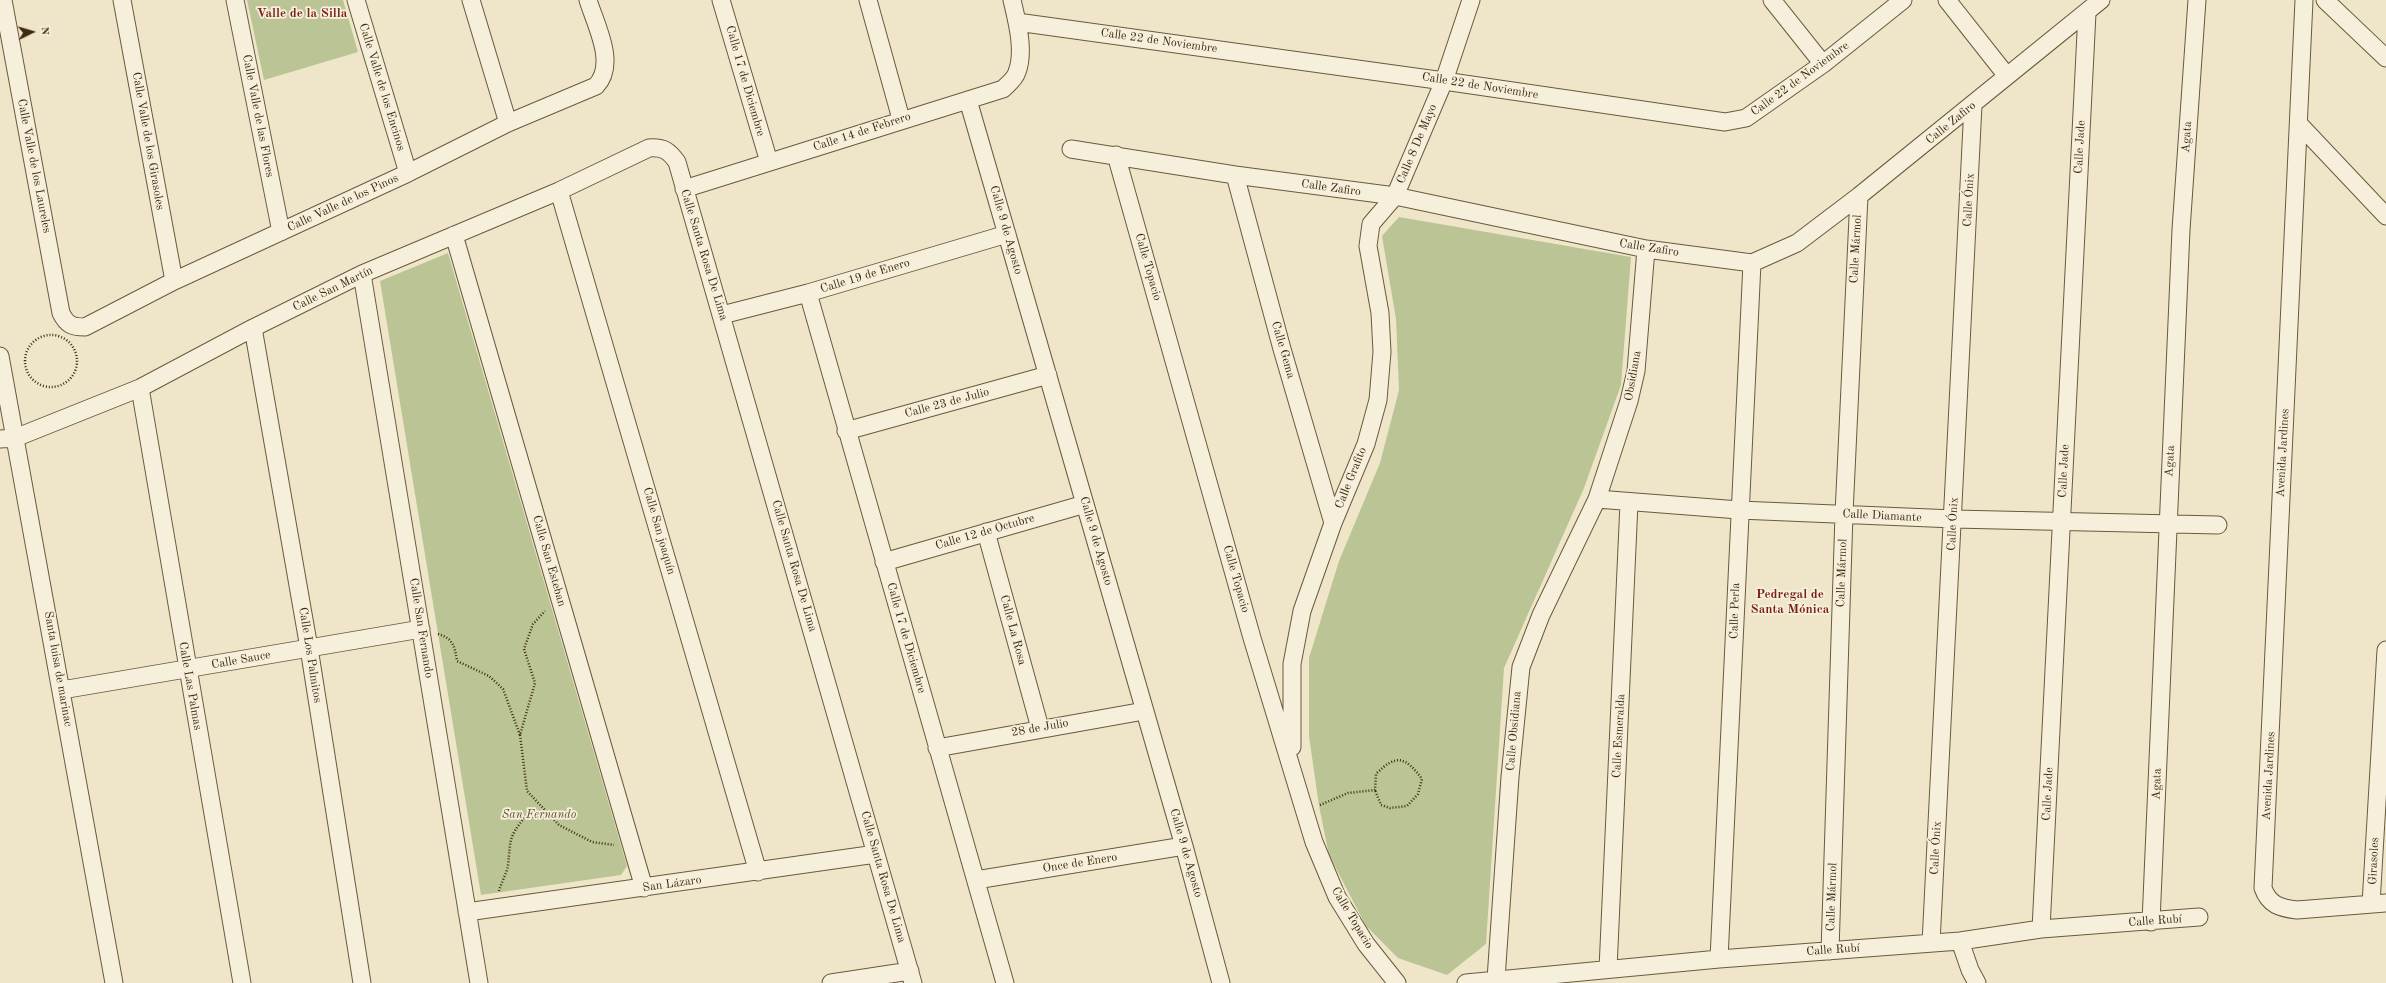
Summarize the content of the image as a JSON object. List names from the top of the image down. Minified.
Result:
{"streets":{"street":["Calle 22 de Noviembre","Calle 17 de Diciembre","Calle Valle de los Encinos","Calle Valle de las Flores","Calle Zafiro","Calle 14 de Febrero","Agata","Calle Valle de los Girasoles","Calle 8 De Mayo","Calle Jade","Calle Valle de los Laureles","Calle Ónix","Calle Valle de los Pinos","Calle 9 de Agosto","Calle Mármol","Calle Santa Rosa De Lima","Calle Topacio","Calle 19 de Enero","Calle San Martín","Calle Gema","Obsidiana","Calle 23 de Julio","Avenida Jardines","Calle Grafito","Calle Diamante","Calle San joaquín","Calle 12 de Octubre","Calle San Esteban","Calle Perla","Calle San Fernando","Calle La Rosa","Calle Los Palmitos","Calle Sauce","Santa luisa de marinac","Calle Las Palmas","28 de Julio","Calle Obsidiana","Calle Esmeralda","Girasoles","Once de Enero","San Lázaro","Calle Rubí"]},"crossings":[["Calle 22 de Noviembre","Calle 14 de Febrero"],["Calle 22 de Noviembre","Calle 8 De Mayo"],["Calle 17 de Diciembre","Calle 14 de Febrero"],["Calle 17 de Diciembre","Calle 19 de Enero"],["Calle 17 de Diciembre","Calle 23 de Julio"],["Calle 17 de Diciembre","Calle 12 de Octubre"],["Calle 17 de Diciembre","28 de Julio"],["Calle 17 de Diciembre","Once de Enero"],["Calle Valle de los Encinos","Calle Valle de los Pinos"],["Calle Valle de las Flores","Calle Valle de los Pinos"],["Calle Zafiro","Calle 8 De Mayo"],["Calle Zafiro","Calle Jade"],["Calle Zafiro","Calle Ónix"],["Calle Zafiro","Calle Mármol"],["Calle Zafiro","Calle Topacio"],["Calle Zafiro","Calle Gema"],["Calle Zafiro","Obsidiana"],["Calle Zafiro","Calle Grafito"],["Calle Zafiro","Calle Perla"],["Calle 14 de Febrero","Calle 9 de Agosto"],["Calle 14 de Febrero","Calle Santa Rosa De Lima"],["Agata","Calle Diamante"],["Agata","Calle Rubí"],["Calle Valle de los Girasoles","Calle Valle de los Pinos"],["Calle 8 De Mayo","Calle Grafito"],["Calle Jade","Calle Diamante"],["Calle Jade","Calle Rubí"],["Calle Valle de los Laureles","Calle Valle de los Pinos"],["Calle Ónix","Calle Diamante"],["Calle Ónix","Calle Rubí"],["Calle 9 de Agosto","Calle 19 de Enero"],["Calle 9 de Agosto","Calle 23 de Julio"],["Calle 9 de Agosto","Calle 12 de Octubre"],["Calle 9 de Agosto","28 de Julio"],["Calle 9 de Agosto","Once de Enero"],["Calle Mármol","Calle Diamante"],["Calle Mármol","Calle Rubí"],["Calle Santa Rosa De Lima","Calle 19 de Enero"],["Calle Santa Rosa De Lima","Calle San Martín"],["Calle Santa Rosa De Lima","San Lázaro"],["Calle Topacio","Calle Grafito"],["Calle San Martín","Calle San joaquín"],["Calle San Martín","Calle San Esteban"],["Calle San Martín","Calle San Fernando"],["Calle San Martín","Calle Los Palmitos"],["Calle San Martín","Santa luisa de marinac"],["Calle San Martín","Calle Las Palmas"],["Calle Gema","Calle Grafito"],["Obsidiana","Calle Diamante"],["Obsidiana","Calle Obsidiana"],["Avenida Jardines","Girasoles"],["Calle Diamante","Calle Perla"],["Calle Diamante","Calle Obsidiana"],["Calle Diamante","Calle Esmeralda"],["Calle San joaquín","San Lázaro"],["Calle 12 de Octubre","Calle La Rosa"],["Calle San Esteban","San Lázaro"],["Calle Perla","Calle Rubí"],["Calle San Fernando","Calle Sauce"],["Calle San Fernando","San Lázaro"],["Calle La Rosa","28 de Julio"],["Calle Los Palmitos","Calle Sauce"],["Calle Sauce","Santa luisa de marinac"],["Calle Sauce","Calle Las Palmas"],["Calle Obsidiana","Calle Rubí"],["Calle Esmeralda","Calle Rubí"]],"districts":["Valle de la Silla","Pedregal de Santa Mónica"],"parks":["San Fernando"],"north":"right"}
